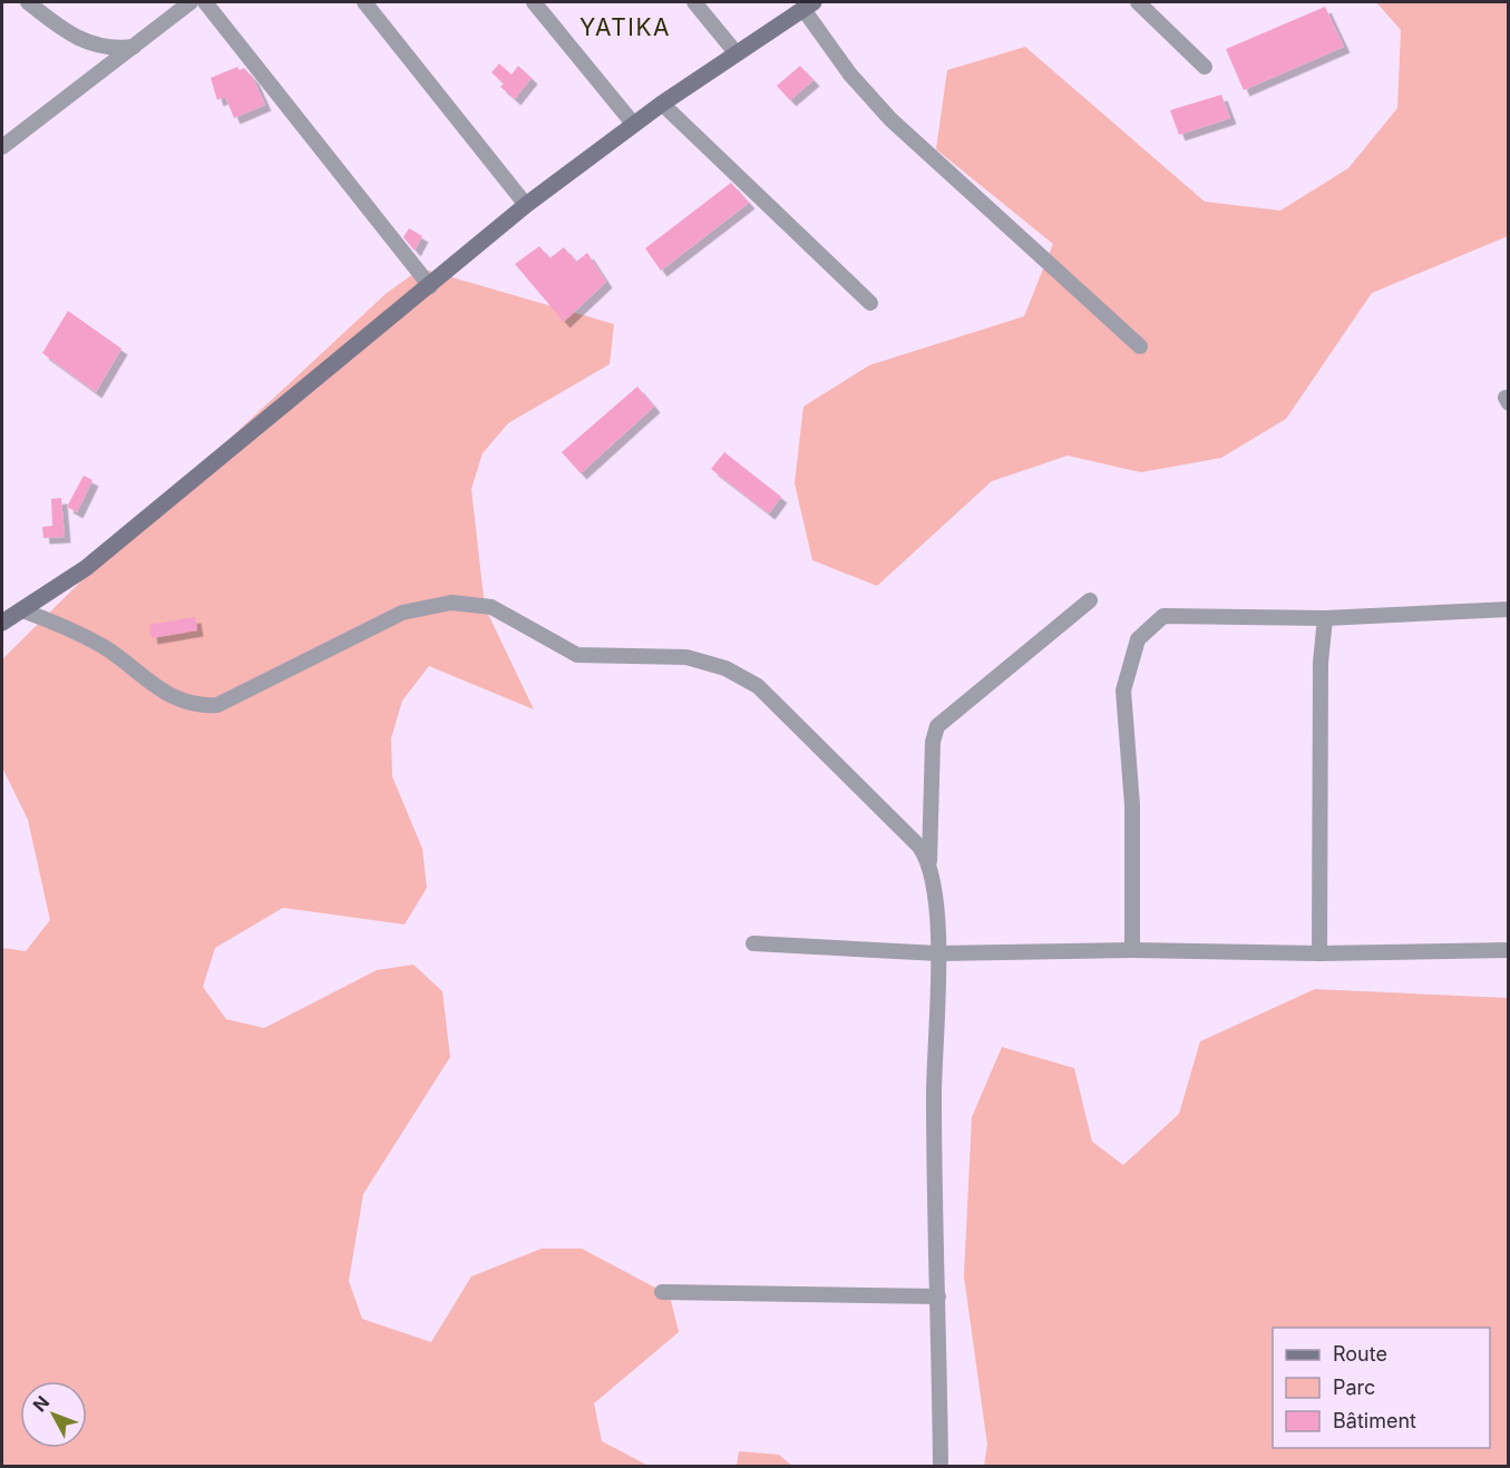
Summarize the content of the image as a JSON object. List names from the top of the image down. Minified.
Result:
{"districts":["YATIKA"],"legend":["Route","Parc","Bâtiment"],"north":"top left"}
